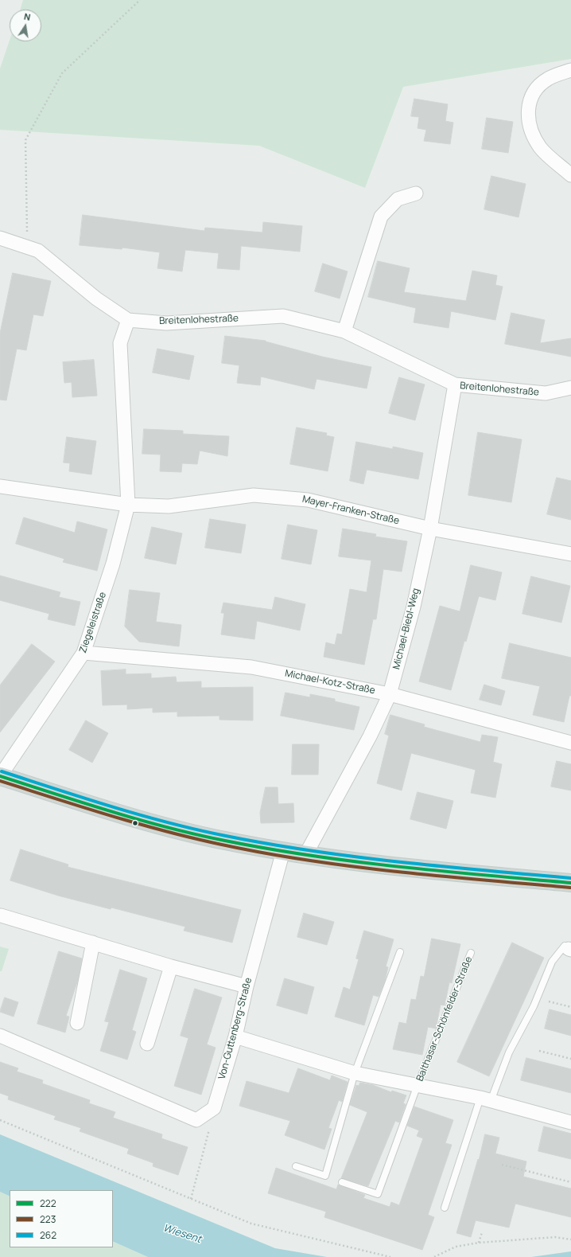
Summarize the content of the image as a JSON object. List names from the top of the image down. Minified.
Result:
{"streets":{"street":["Breitenlohestraße","Mayer-Franken-Straße","Ziegeleistraße","Michael-Biebl-Weg","Michael-Kotz-Straße","Balthasar-Schönfelder-Straße","Von-Guttenberg-Straße"]},"crossings":[["Breitenlohestraße","Ziegeleistraße"],["Breitenlohestraße","Michael-Biebl-Weg"],["Mayer-Franken-Straße","Ziegeleistraße"],["Mayer-Franken-Straße","Michael-Biebl-Weg"],["Ziegeleistraße","Michael-Kotz-Straße"],["Michael-Biebl-Weg","Michael-Kotz-Straße"],["Balthasar-Schönfelder-Straße","Von-Guttenberg-Straße"]],"water":["Wiesent"],"lines":["transit line 262","transit line 222","transit line 223"],"legend":["222","223","262"],"north":"top"}
